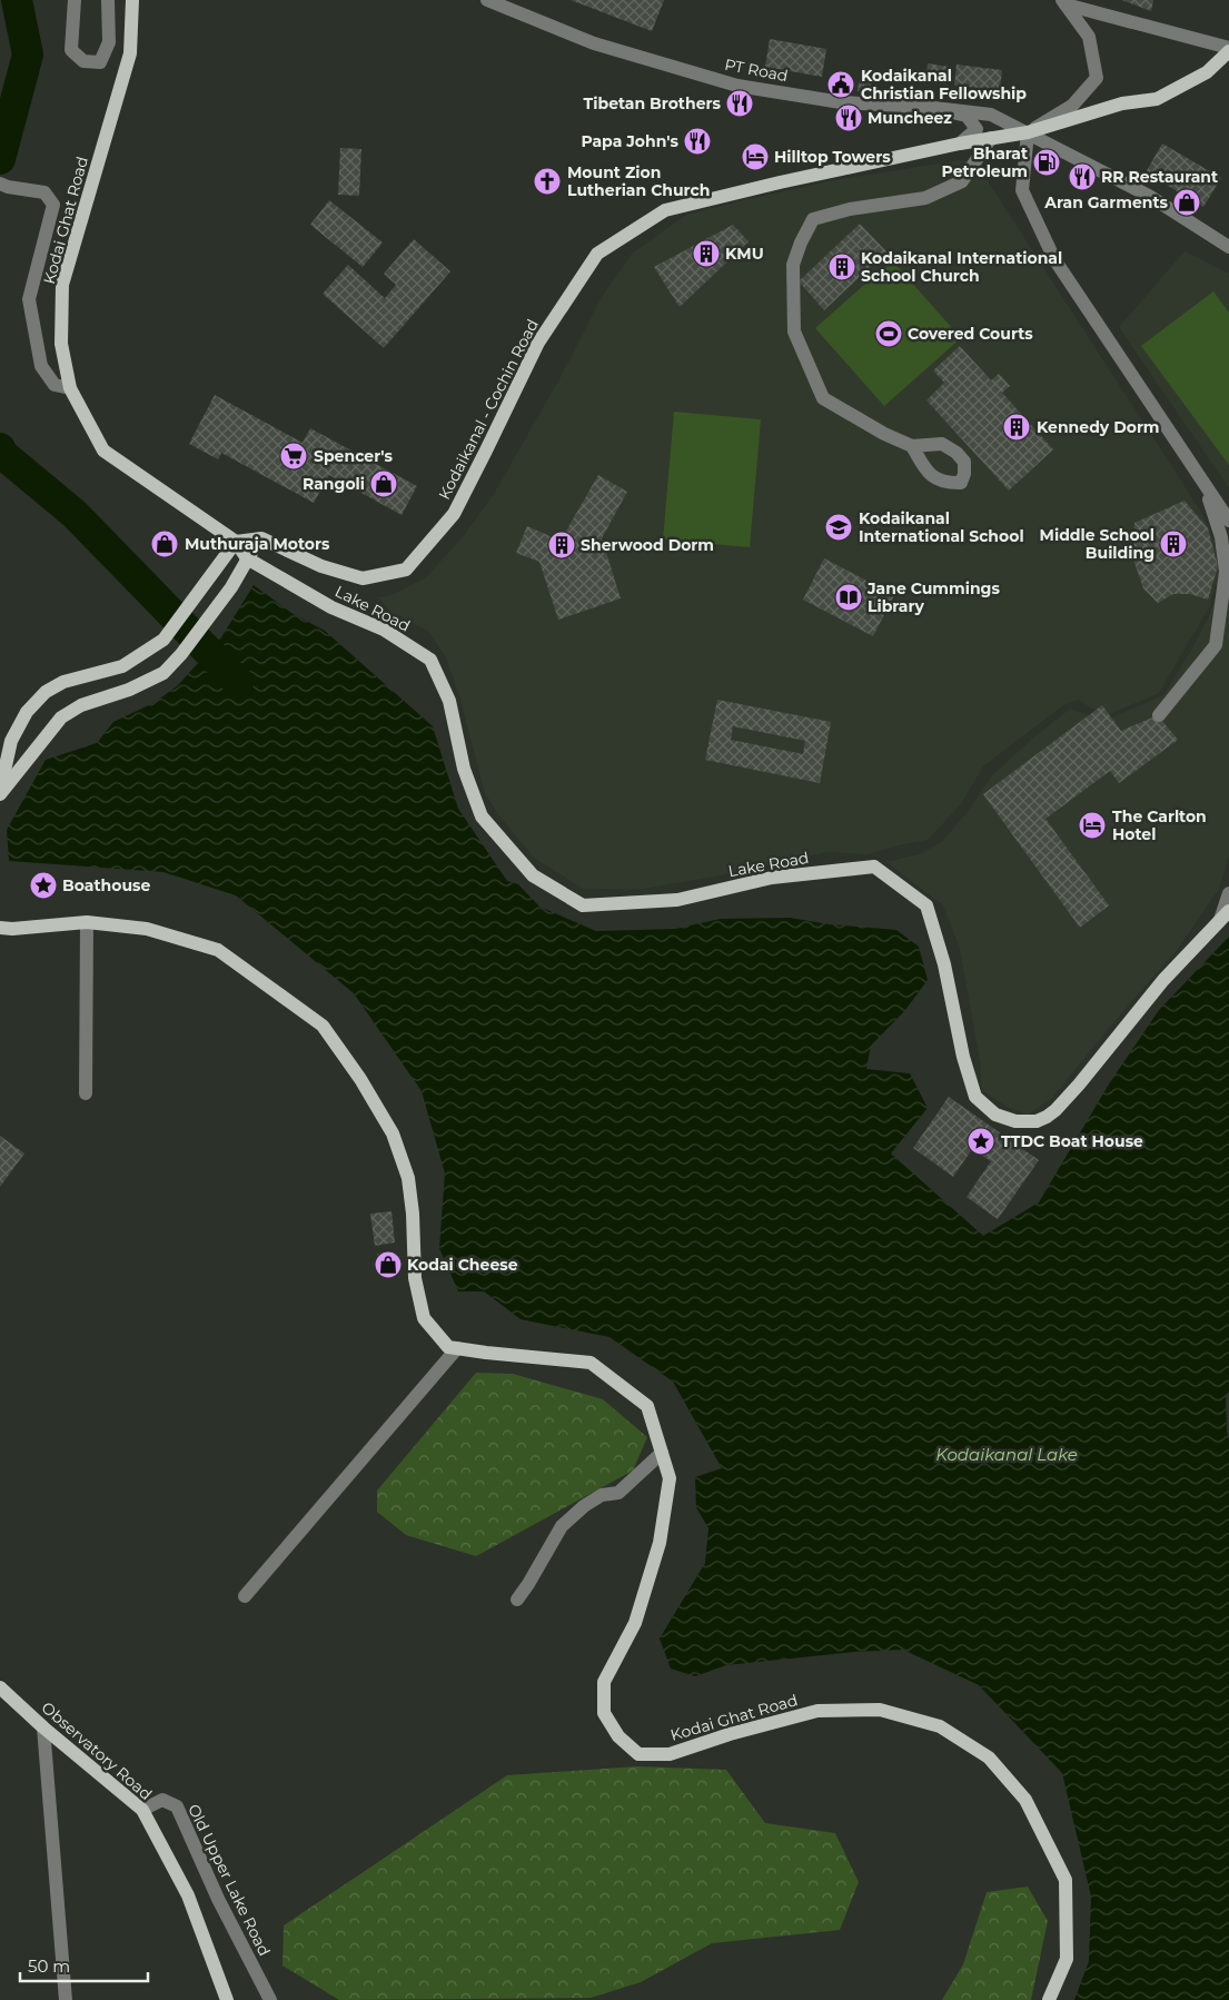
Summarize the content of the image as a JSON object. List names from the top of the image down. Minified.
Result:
{"streets":{"main road":["Kodai Ghat Road","Kodaikanal - Cochin Road","Lake Road","Observatory Road"],"street":["PT Road","Old Upper Lake Road"]},"crossings":[["PT Road","Kodaikanal - Cochin Road"],["Kodai Ghat Road","Lake Road"],["Observatory Road","Old Upper Lake Road"]],"water":["Kodaikanal Lake"],"places":{"public building":["Kodaikanal Christian Fellowship"],"restaurant":["Tibetan Brothers","Muncheez","Papa John's","RR Restaurant"],"hotel":["Hilltop Towers","The Carlton Hotel"],"fuel station":["Bharat Petroleum"],"church":["Mount Zion Lutherian Church"],"shop":["Aran Garments","Rangoli","Muthuraja Motors","Kodai Cheese"],"building":["KMU","Kodaikanal International School Church","Kennedy Dorm","Middle School Building","Sherwood Dorm"],"sports":["Covered Courts"],"supermarket":["Spencer's"],"school or university":["Kodaikanal International School"],"library":["Jane Cummings Library"],"place":["Boathouse","TTDC Boat House"]},"scale_bar":"50 m"}
